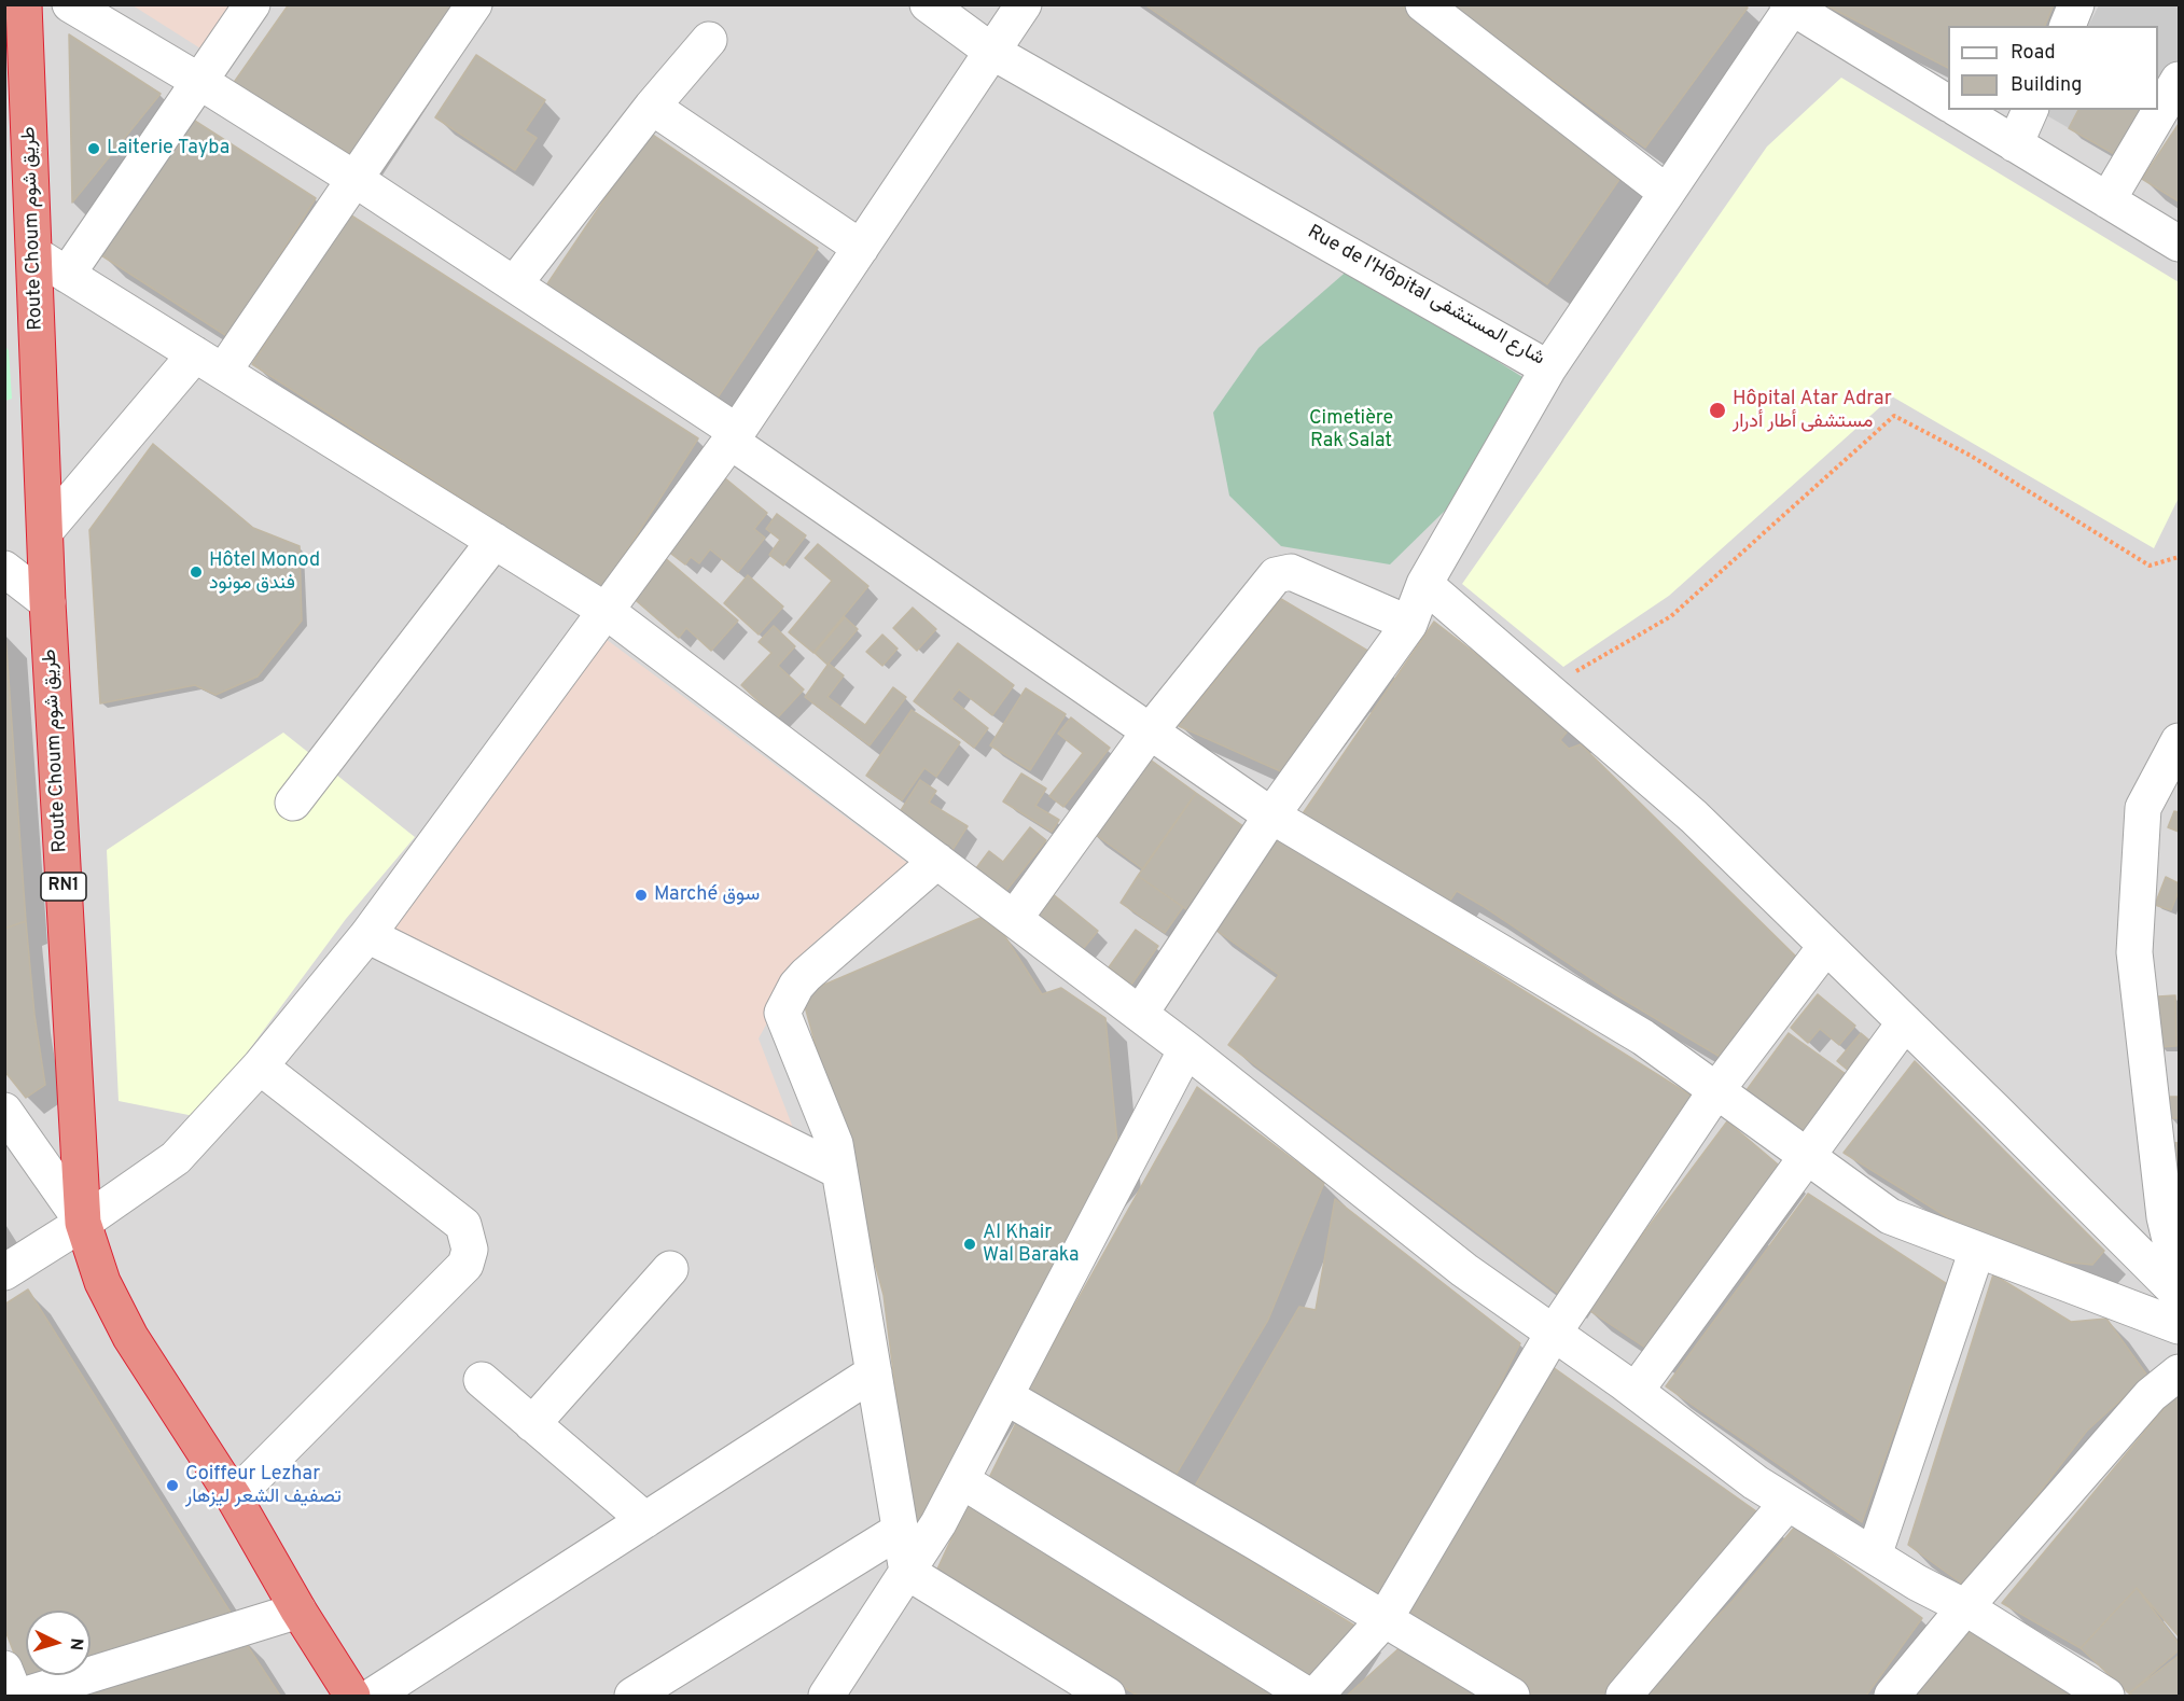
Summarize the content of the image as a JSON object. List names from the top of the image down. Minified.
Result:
{"streets":{"highway":["Route Choum طريق شوم","RN1"],"street":["Rue de l'Hôpital شارع المستشفى"]},"parks":["Cimetière Rak Salat"],"places":["Laiterie Tayba","Hôpital Atar Adrar مستشفى أطار أدرار","Hôtel Monod فندق مونود","Marché سوق","Al Khair Wal Baraka","Coiffeur Lezhar تصفيف الشعر ليزهار"],"legend":["Road","Building"],"north":"right"}
